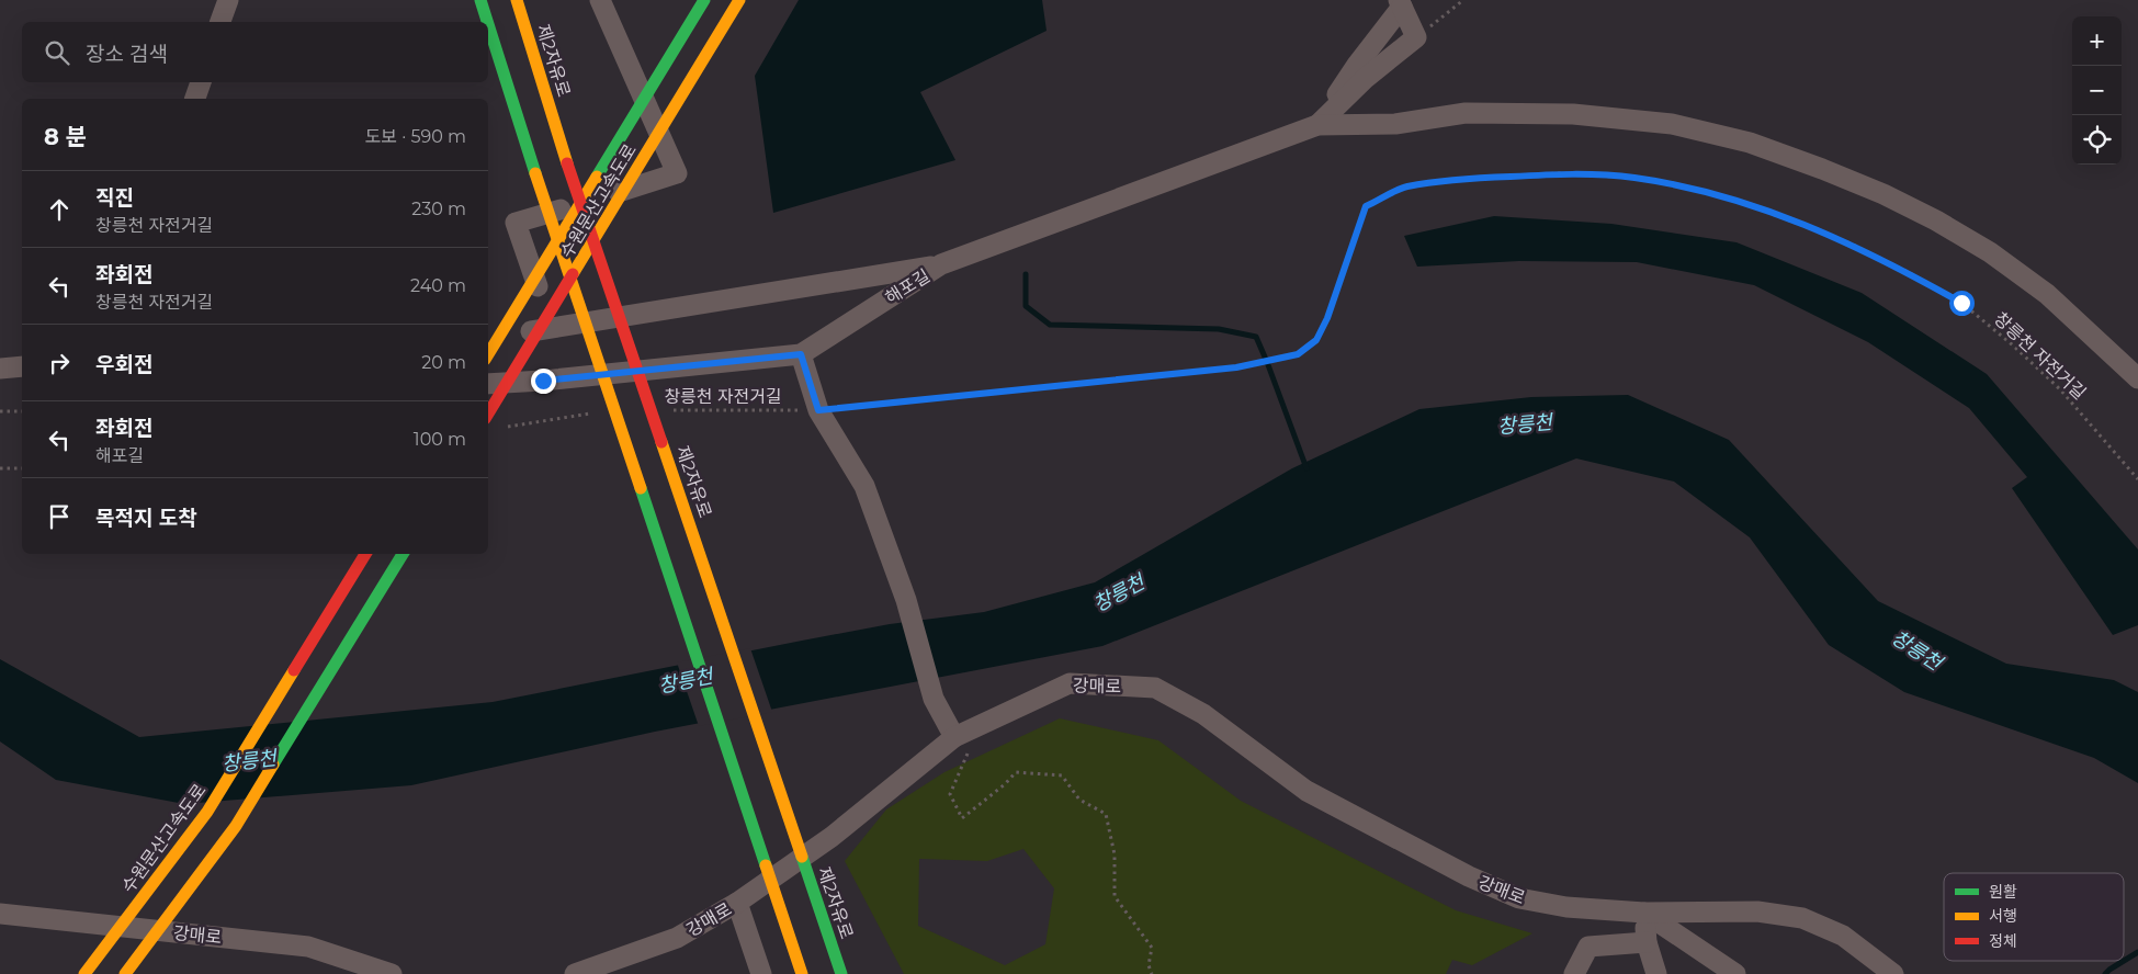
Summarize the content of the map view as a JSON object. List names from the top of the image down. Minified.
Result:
{"streets":{"highway":["제2자유로","수원문산고속도로"],"street":["해포길","강매로"],"path":["창릉천 자전거길"]},"water":["창릉천"],"legend":["원활","서행","정체"],"page":{"map_buttons":["+","−"],"search":"장소 검색","heading":["8 분","도보 · 590 m"],"list":[["직진","창릉천 자전거길","230 m"],["좌회전","창릉천 자전거길","240 m"],["우회전","20 m"],["좌회전","해포길","100 m"],"목적지 도착"]}}
